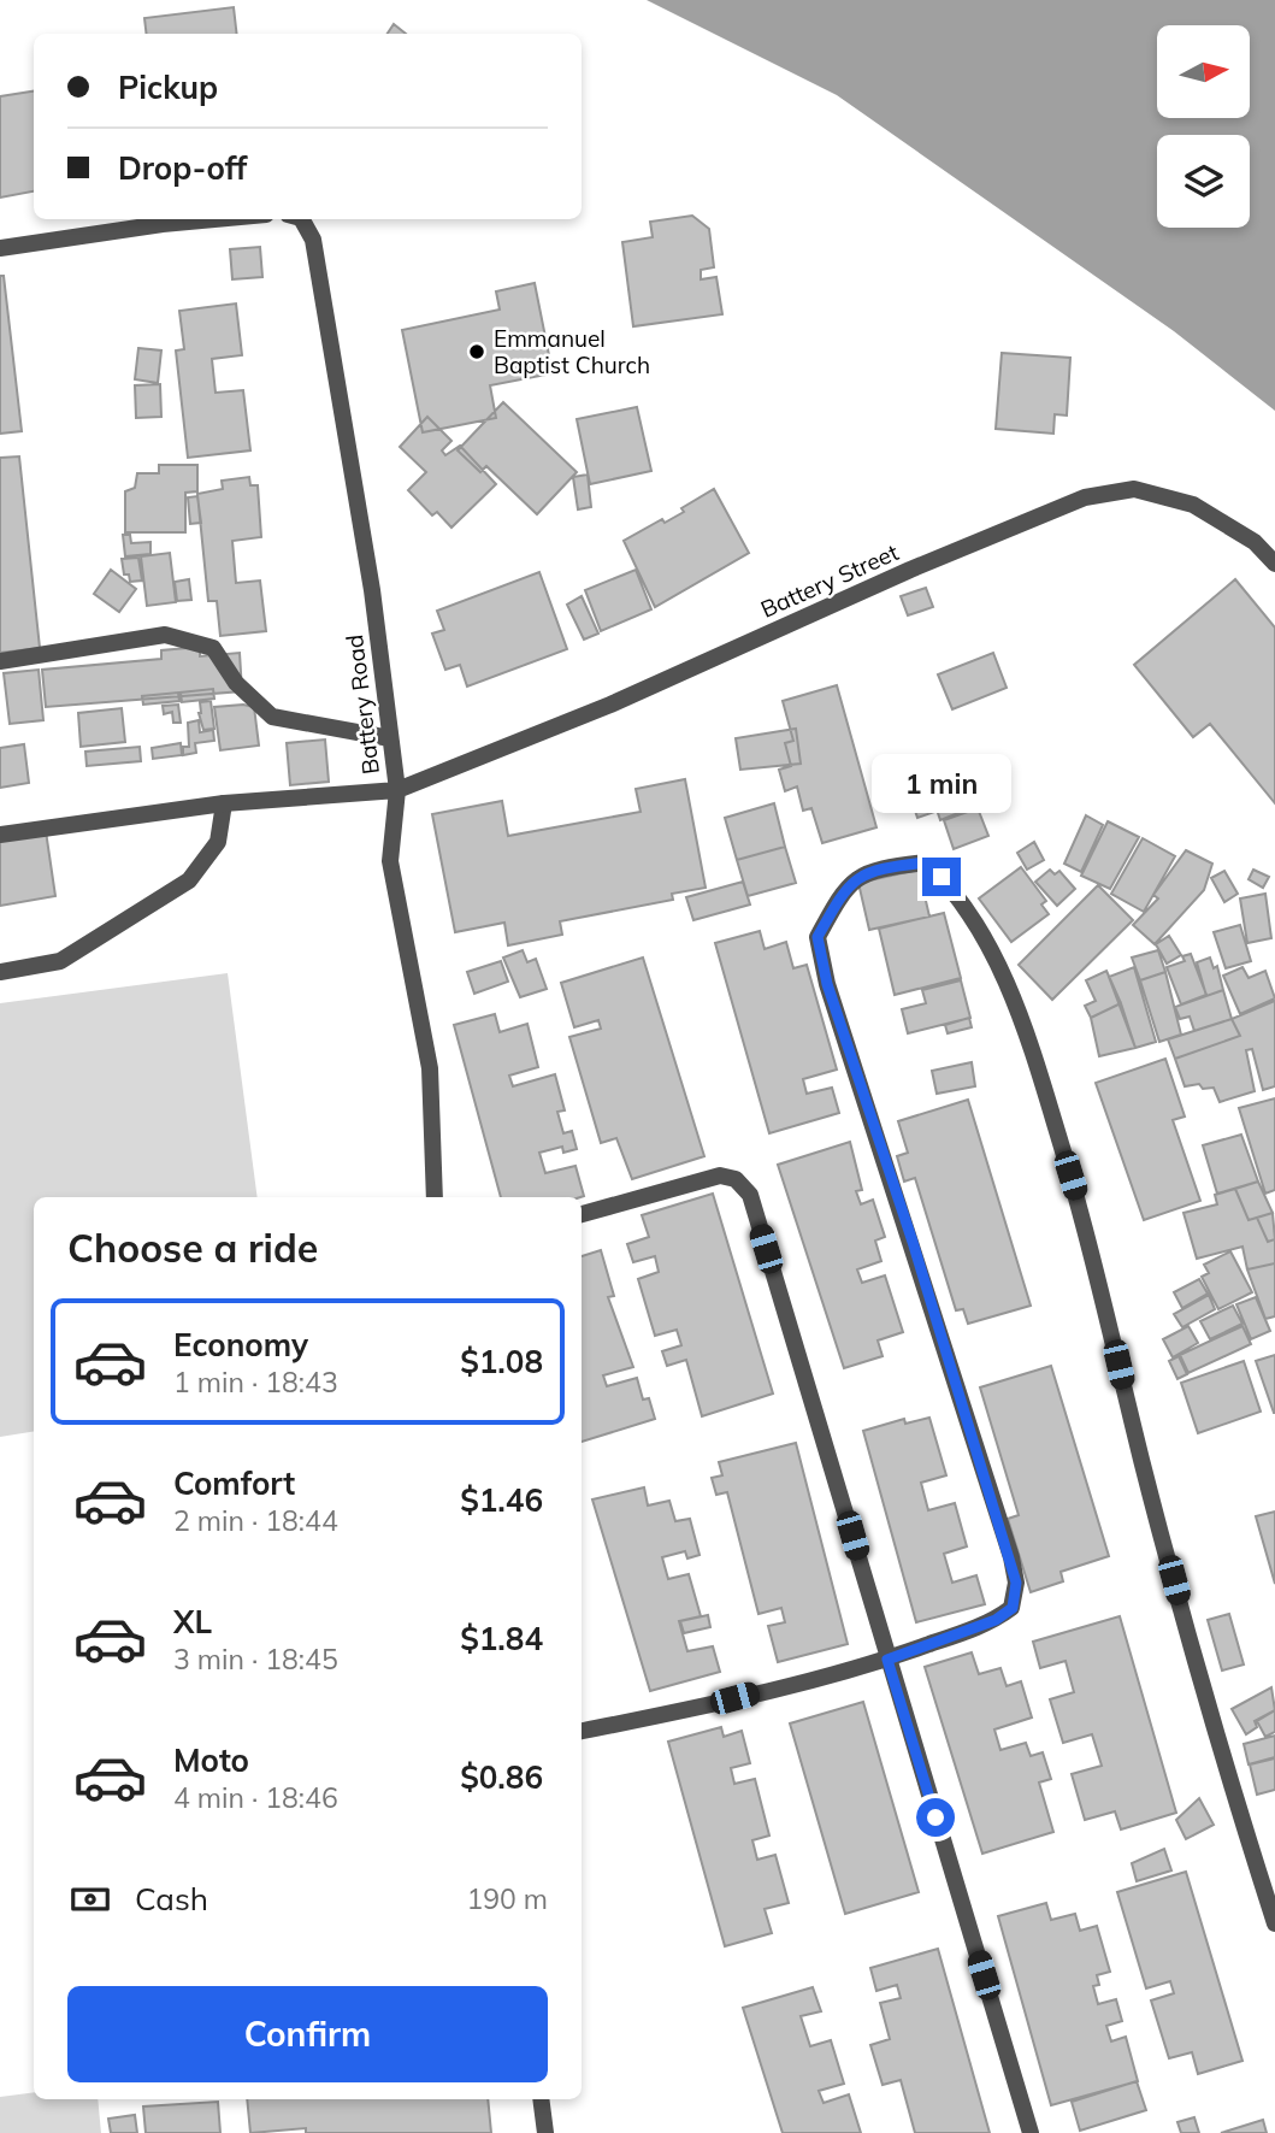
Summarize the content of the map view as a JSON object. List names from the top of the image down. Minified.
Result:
{"streets":{"street":["Battery Street","Battery Road"]},"crossings":[["Battery Street","Battery Road"]],"places":["Emmanuel Baptist Church"],"north":"right","page":{"banner":["Pickup","Drop-off"],"bubble":"1 min","heading":"Choose a ride","list":[{"name":"Economy","note":"1 min · 18:43","value":"$1.08"},{"name":"Comfort","note":"2 min · 18:44","value":"$1.46"},{"name":"XL","note":"3 min · 18:45","value":"$1.84"},{"name":"Moto","note":"4 min · 18:46","value":"$0.86"}],"pay":["Cash","190 m"],"buttons":"Confirm"}}
